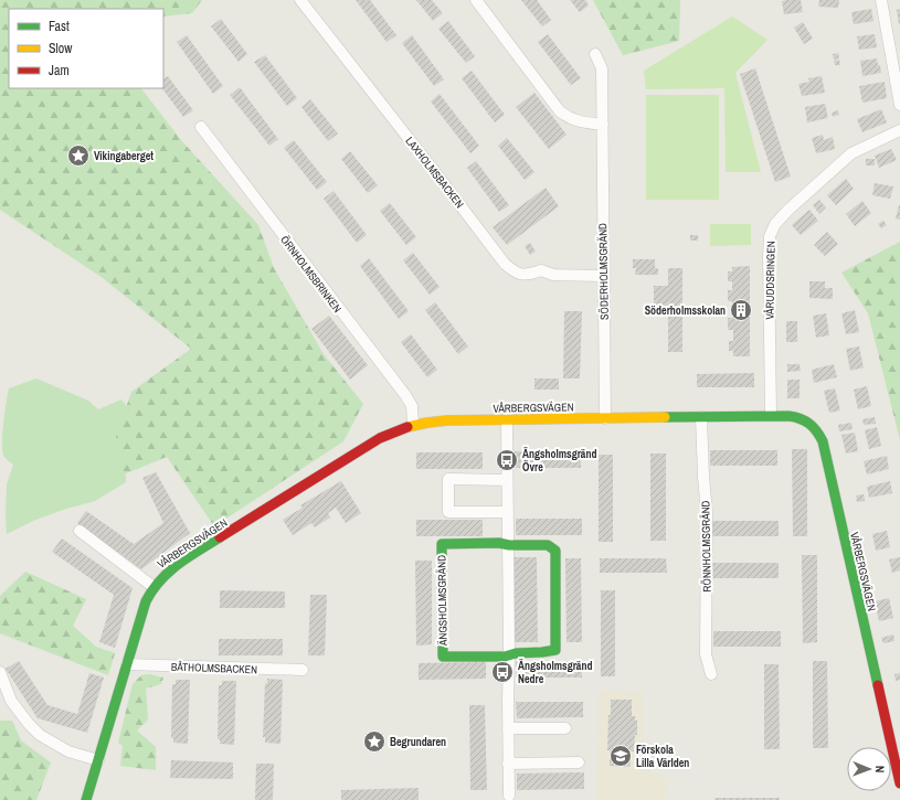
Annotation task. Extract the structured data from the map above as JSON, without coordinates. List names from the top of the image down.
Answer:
{
  "streets": {
    "street": [
      "LAXHOLMSBACKEN",
      "SÖDERHOLMSGRÄND",
      "ÖRNHOLMSBRINKEN",
      "VÅRUDDSRINGEN",
      "VÅRBERGSVÄGEN",
      "RÖNNHOLMSGRÄND",
      "ÄNGSHOLMSGRÄND",
      "BÅTHOLMSBACKEN"
    ]
  },
  "crossings": [
    ["LAXHOLMSBACKEN", "SÖDERHOLMSGRÄND"],
    ["SÖDERHOLMSGRÄND", "VÅRBERGSVÄGEN"],
    ["ÖRNHOLMSBRINKEN", "VÅRBERGSVÄGEN"],
    ["VÅRUDDSRINGEN", "VÅRBERGSVÄGEN"],
    ["VÅRBERGSVÄGEN", "RÖNNHOLMSGRÄND"],
    ["VÅRBERGSVÄGEN", "BÅTHOLMSBACKEN"]
  ],
  "places": {
    "place": ["Vikingaberget", "Begrundaren"],
    "building": ["Söderholmsskolan"],
    "bus stop": ["Ängsholmsgränd Övre", "Ängsholmsgränd Nedre"],
    "school or university": ["Förskola Lilla Världen"]
  },
  "legend": ["Fast", "Slow", "Jam"],
  "north": "right"
}
